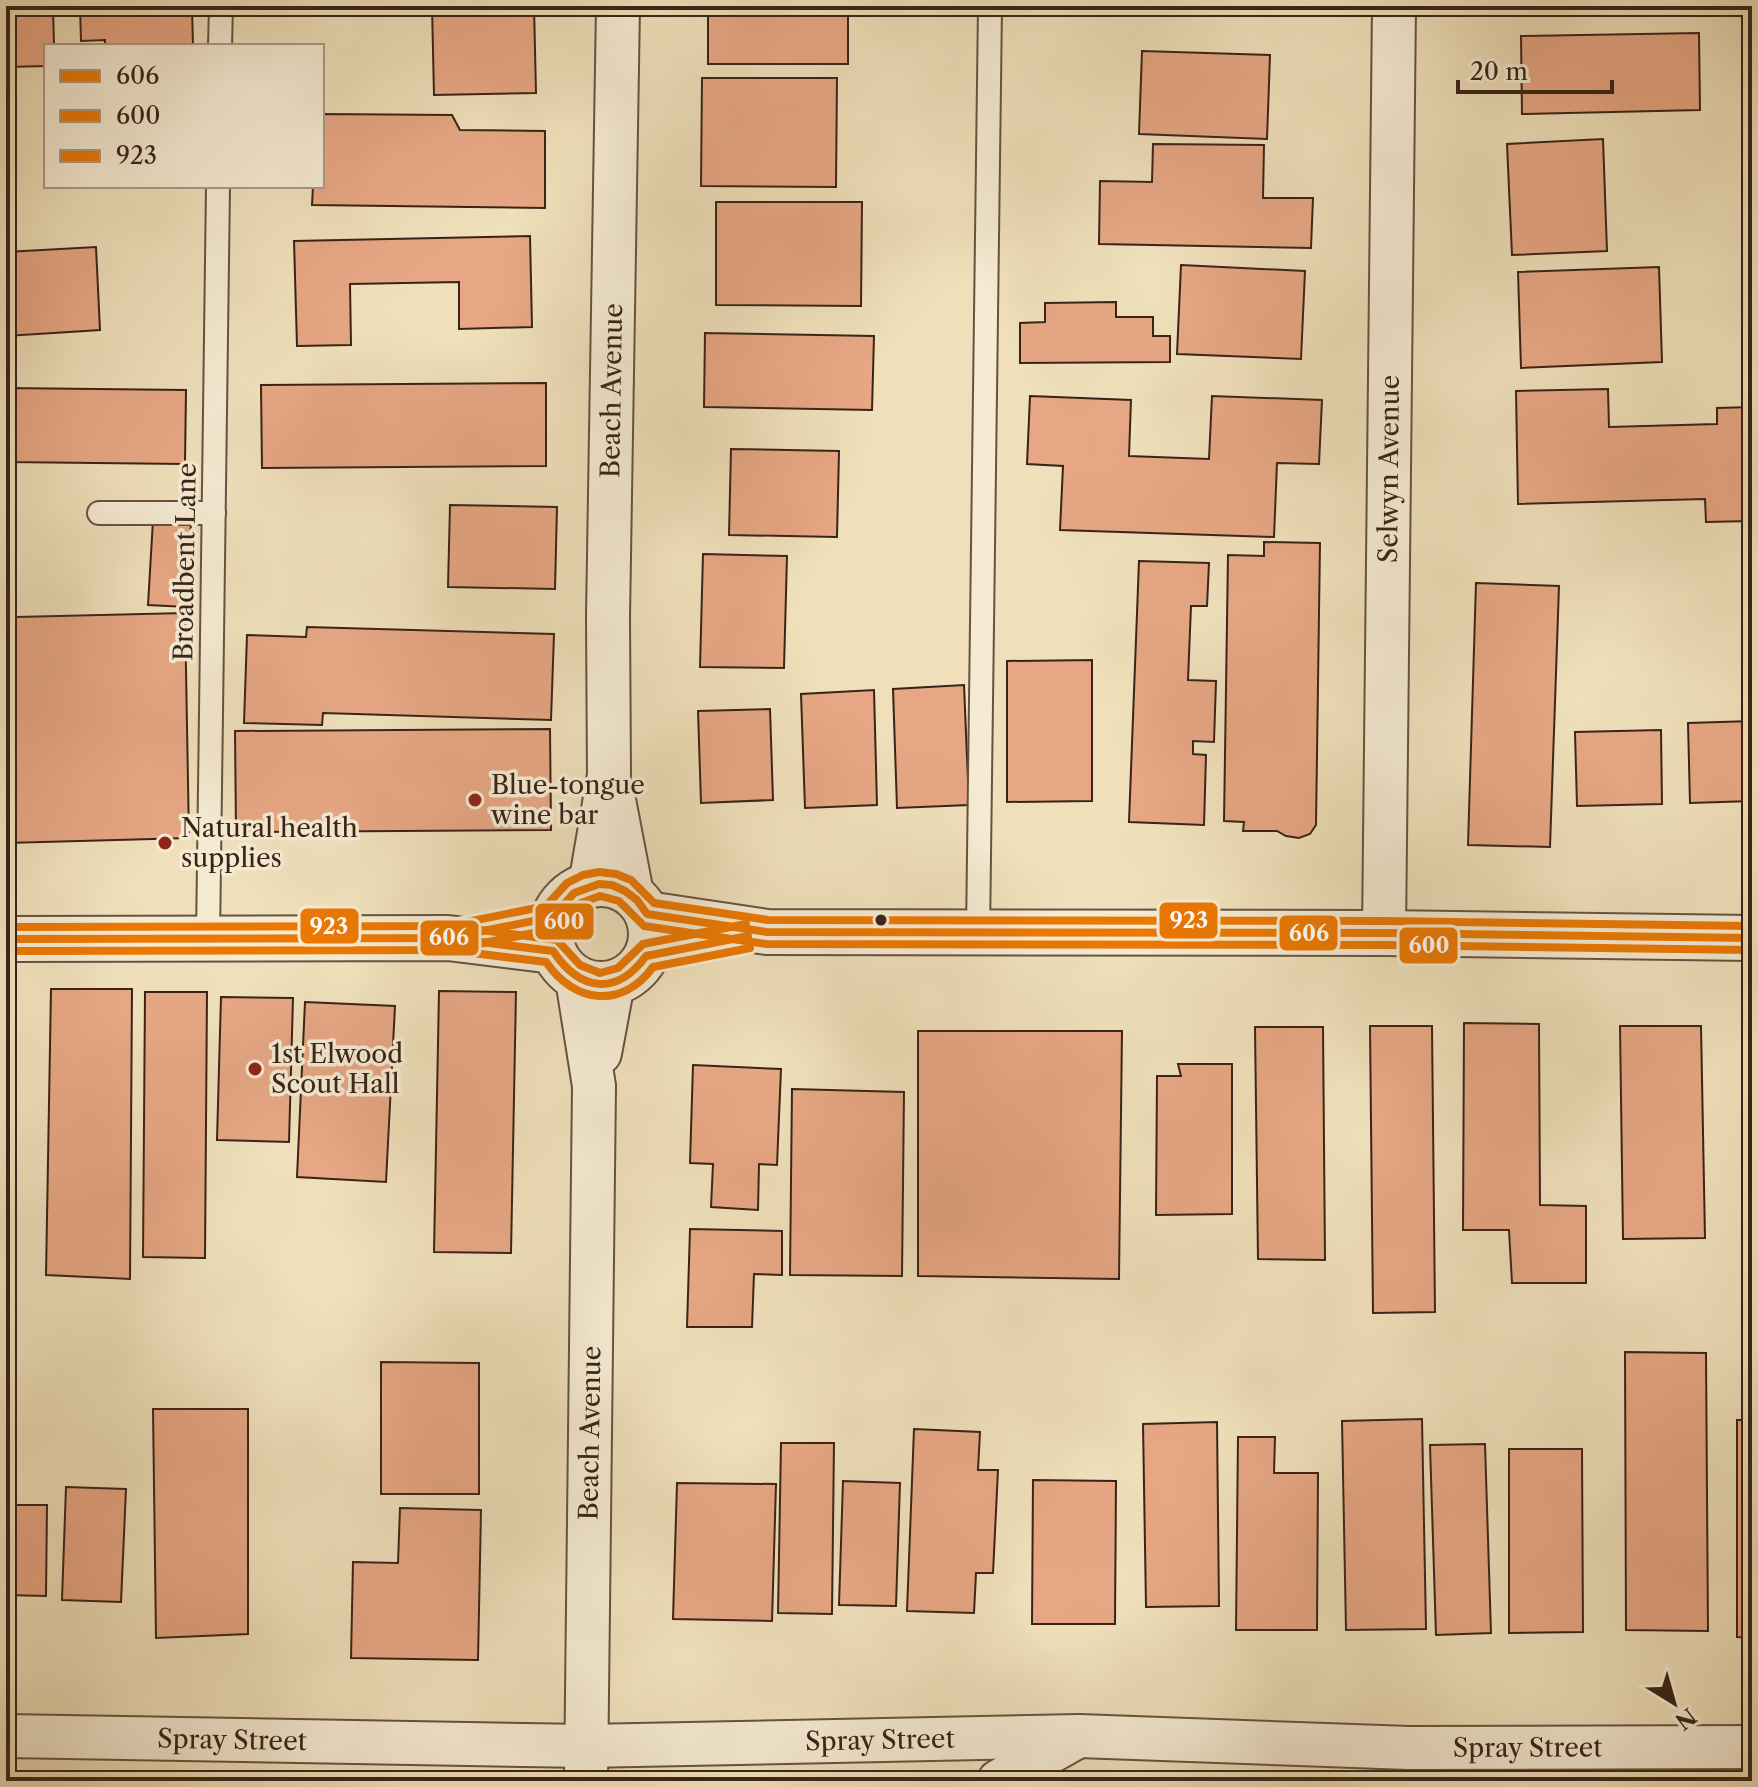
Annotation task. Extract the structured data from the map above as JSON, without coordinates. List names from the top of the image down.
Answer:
{
  "streets": {
    "street": ["Beach Avenue", "Selwyn Avenue", "Spray Street"],
    "lane": ["Broadbent Lane"]
  },
  "crossings": [
    ["Beach Avenue", "Spray Street"]
  ],
  "places": ["Blue-tongue wine bar", "Natural health supplies", "1st Elwood Scout Hall"],
  "lines": ["transit line 923", "transit line 606", "transit line 600"],
  "legend": ["606", "600", "923"],
  "scale_bar": "20 m",
  "north": "bottom right"
}
